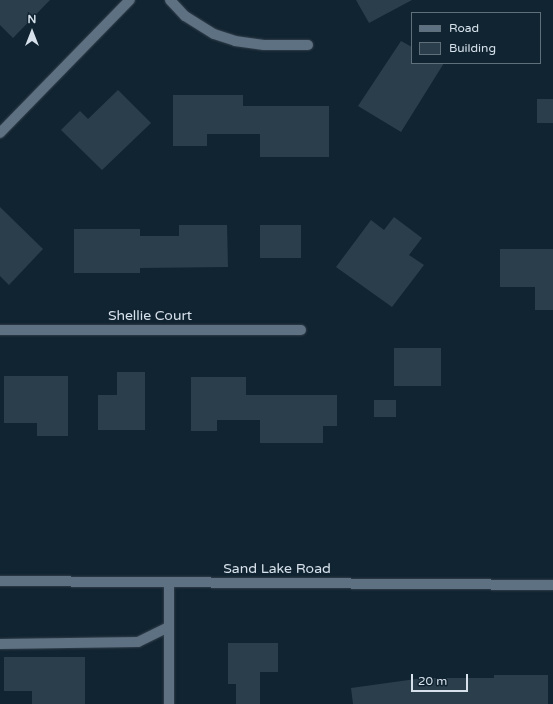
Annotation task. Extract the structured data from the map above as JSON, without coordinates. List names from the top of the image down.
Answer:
{
  "streets": {
    "street": ["Shellie Court", "Sand Lake Road"]
  },
  "legend": ["Road", "Building"],
  "scale_bar": "20 m",
  "north": "top"
}
